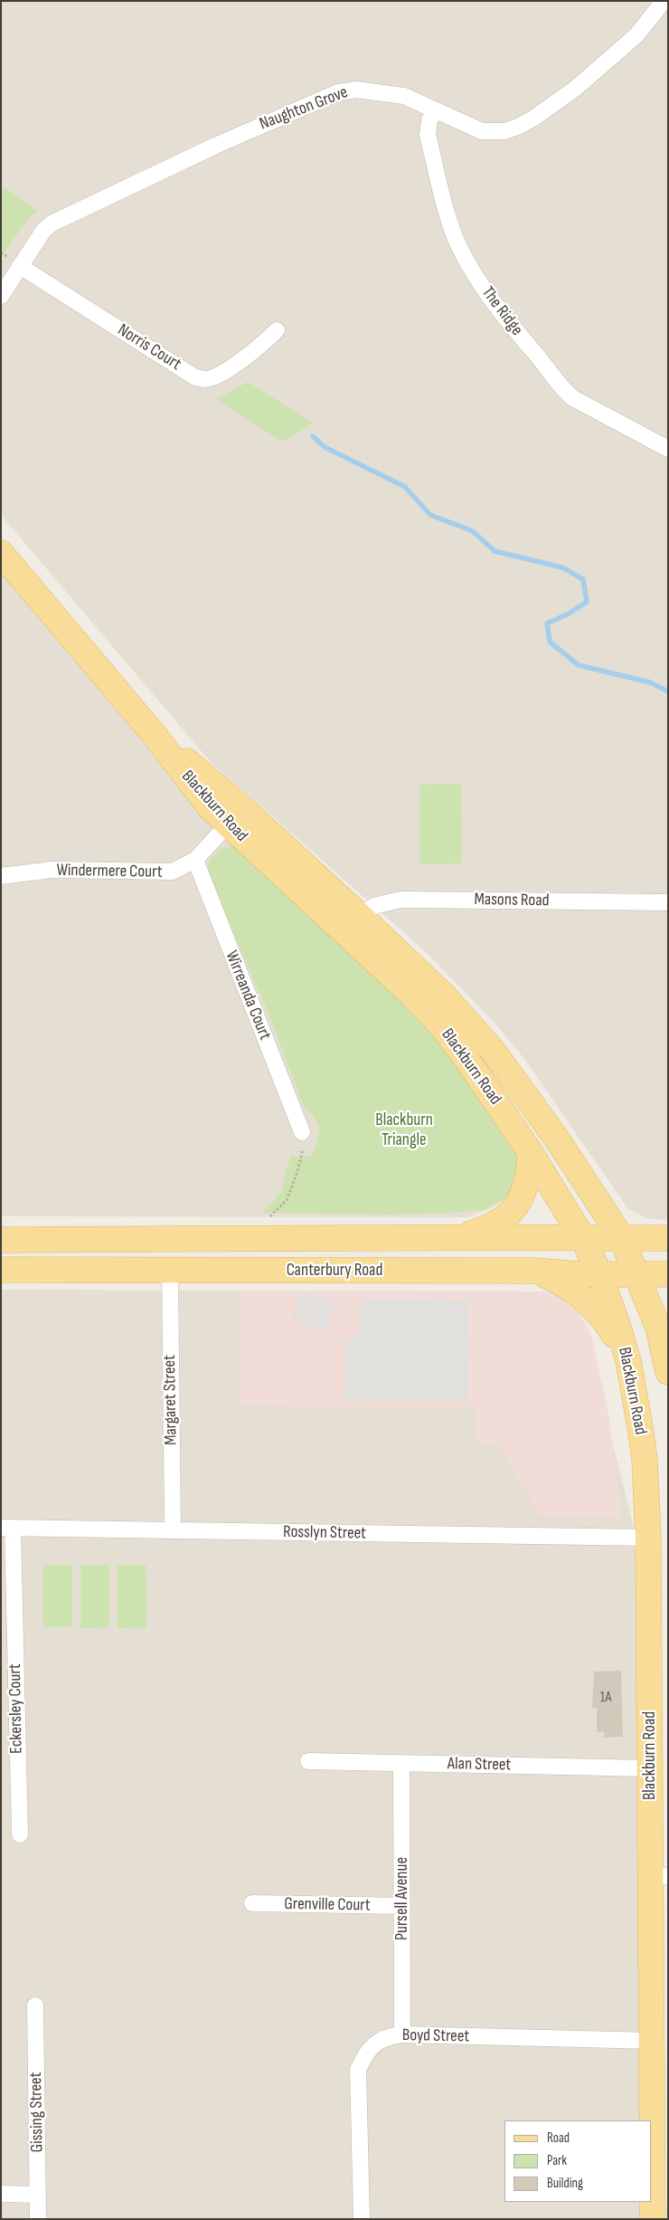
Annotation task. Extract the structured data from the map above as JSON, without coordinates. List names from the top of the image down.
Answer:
{
  "streets": {
    "main road": ["Blackburn Road", "Canterbury Road"],
    "street": [
      "Naughton Grove",
      "The Ridge",
      "Norris Court",
      "Windermere Court",
      "Masons Road",
      "Wirreanda Court",
      "Margaret Street",
      "Rosslyn Street",
      "Eckersley Court",
      "Alan Street",
      "Pursell Avenue",
      "Grenville Court",
      "Boyd Street",
      "Gissing Street"
    ]
  },
  "crossings": [
    ["Naughton Grove", "The Ridge"],
    ["Naughton Grove", "Norris Court"],
    ["Blackburn Road", "Windermere Court"],
    ["Blackburn Road", "Masons Road"],
    ["Blackburn Road", "Canterbury Road"],
    ["Blackburn Road", "Rosslyn Street"],
    ["Blackburn Road", "Alan Street"],
    ["Blackburn Road", "Boyd Street"],
    ["Windermere Court", "Wirreanda Court"],
    ["Canterbury Road", "Margaret Street"],
    ["Margaret Street", "Rosslyn Street"],
    ["Rosslyn Street", "Eckersley Court"],
    ["Alan Street", "Pursell Avenue"],
    ["Pursell Avenue", "Grenville Court"],
    ["Pursell Avenue", "Boyd Street"]
  ],
  "parks": ["Blackburn Triangle"],
  "house_numbers": ["1A"],
  "legend": ["Road", "Park", "Building"]
}
